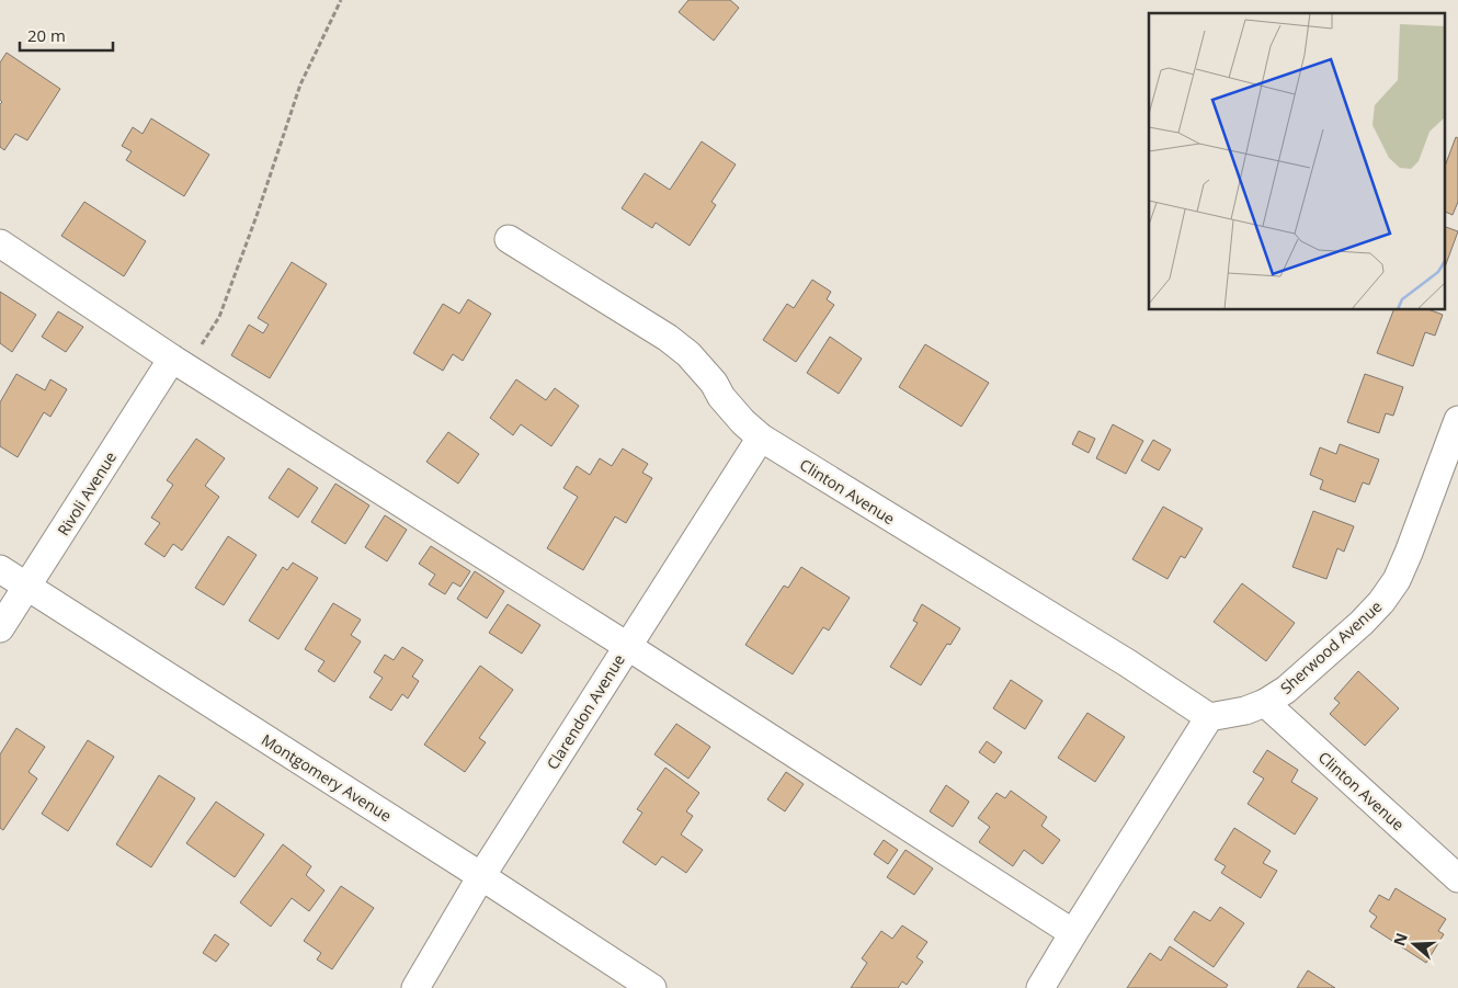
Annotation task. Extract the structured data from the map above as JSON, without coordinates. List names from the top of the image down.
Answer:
{
  "streets": {
    "street": [
      "Clinton Avenue",
      "Rivoli Avenue",
      "Sherwood Avenue",
      "Clarendon Avenue",
      "Montgomery Avenue"
    ]
  },
  "crossings": [
    ["Clinton Avenue", "Sherwood Avenue"],
    ["Clinton Avenue", "Clarendon Avenue"],
    ["Rivoli Avenue", "Montgomery Avenue"],
    ["Clarendon Avenue", "Montgomery Avenue"]
  ],
  "scale_bar": "20 m",
  "north": "left"
}
